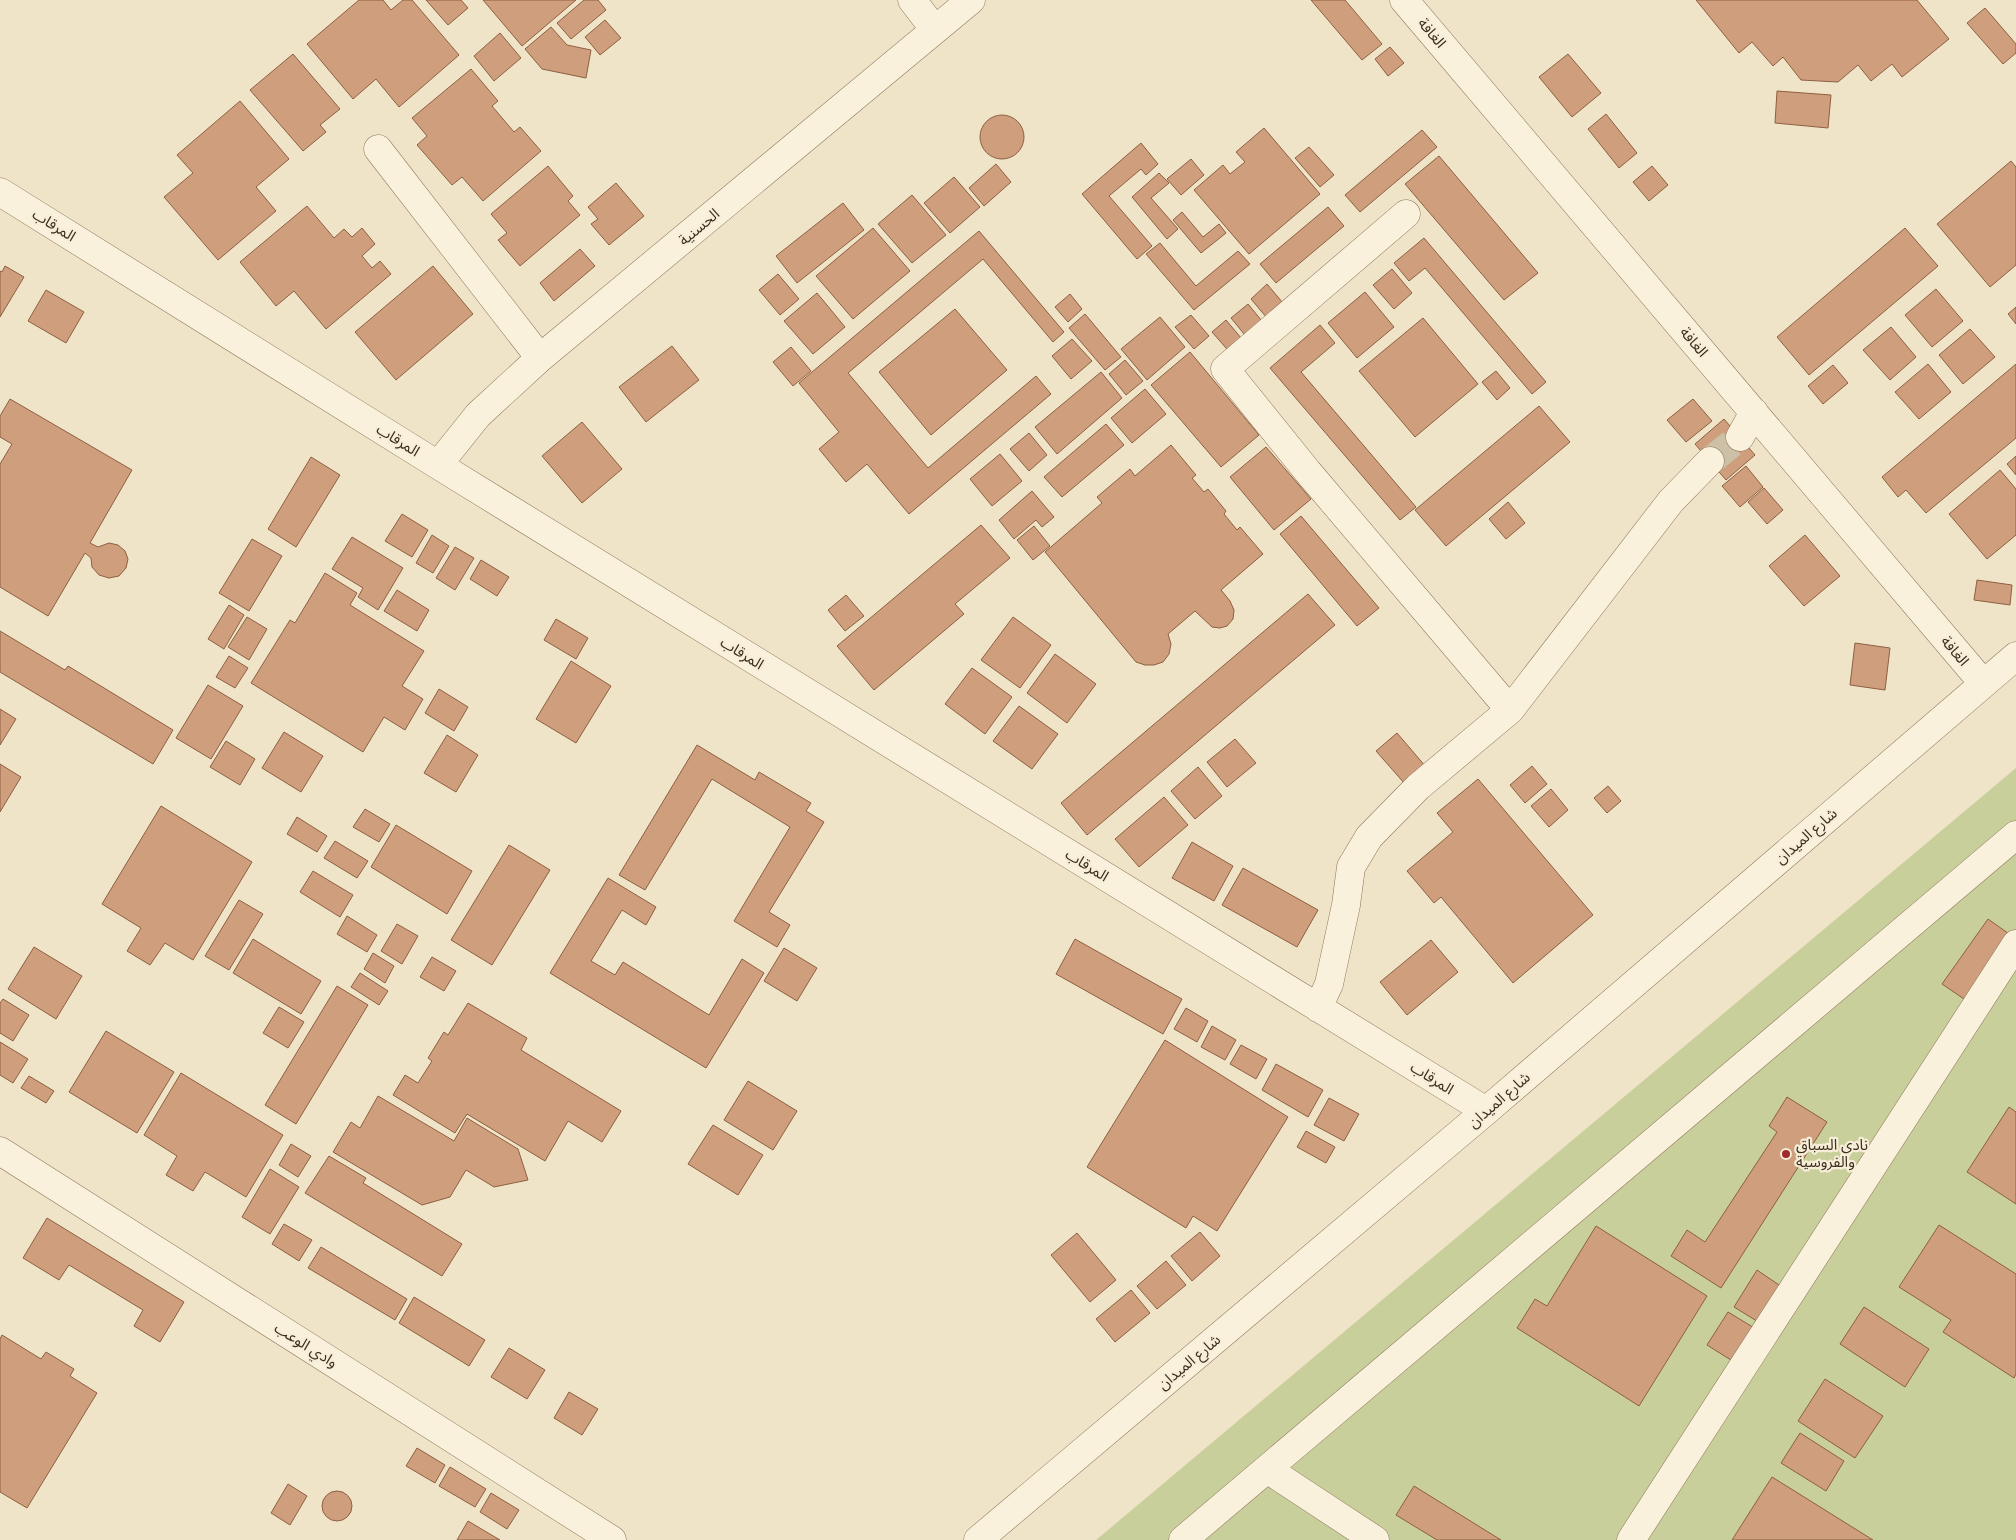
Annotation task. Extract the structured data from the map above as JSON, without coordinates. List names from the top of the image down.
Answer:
{
  "streets": {
    "street": [
      "الغافة",
      "المرقاب",
      "الحسنية",
      "شارع الميدان",
      "وادي الوعب"
    ]
  },
  "crossings": [
    ["الغافة", "شارع الميدان"],
    ["المرقاب", "الحسنية"],
    ["المرقاب", "شارع الميدان"]
  ],
  "places": ["نادي السباق والفروسية"]
}
